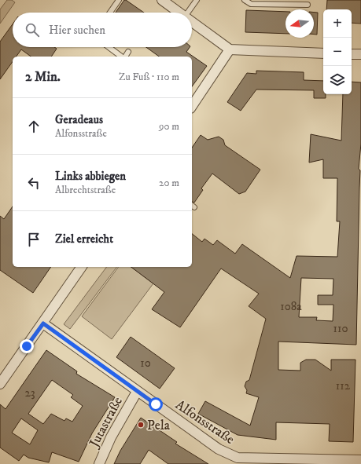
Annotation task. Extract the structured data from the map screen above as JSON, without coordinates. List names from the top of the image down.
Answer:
{
  "streets": {
    "street": ["Jutastraße", "Alfonsstraße"]
  },
  "crossings": [
    ["Jutastraße", "Alfonsstraße"]
  ],
  "places": ["Pela"],
  "house_numbers": [
    "108a",
    "110",
    "10",
    "112",
    "23"
  ],
  "north": "left",
  "page": {
    "map_buttons": ["+", "−"],
    "search": "Hier suchen",
    "heading": ["2 Min.", "Zu Fuß · 110 m"],
    "list": [
      ["Geradeaus", "Alfonsstraße", "90 m"],
      ["Links abbiegen", "Albrechtstraße", "20 m"],
      "Ziel erreicht"
    ]
  }
}
